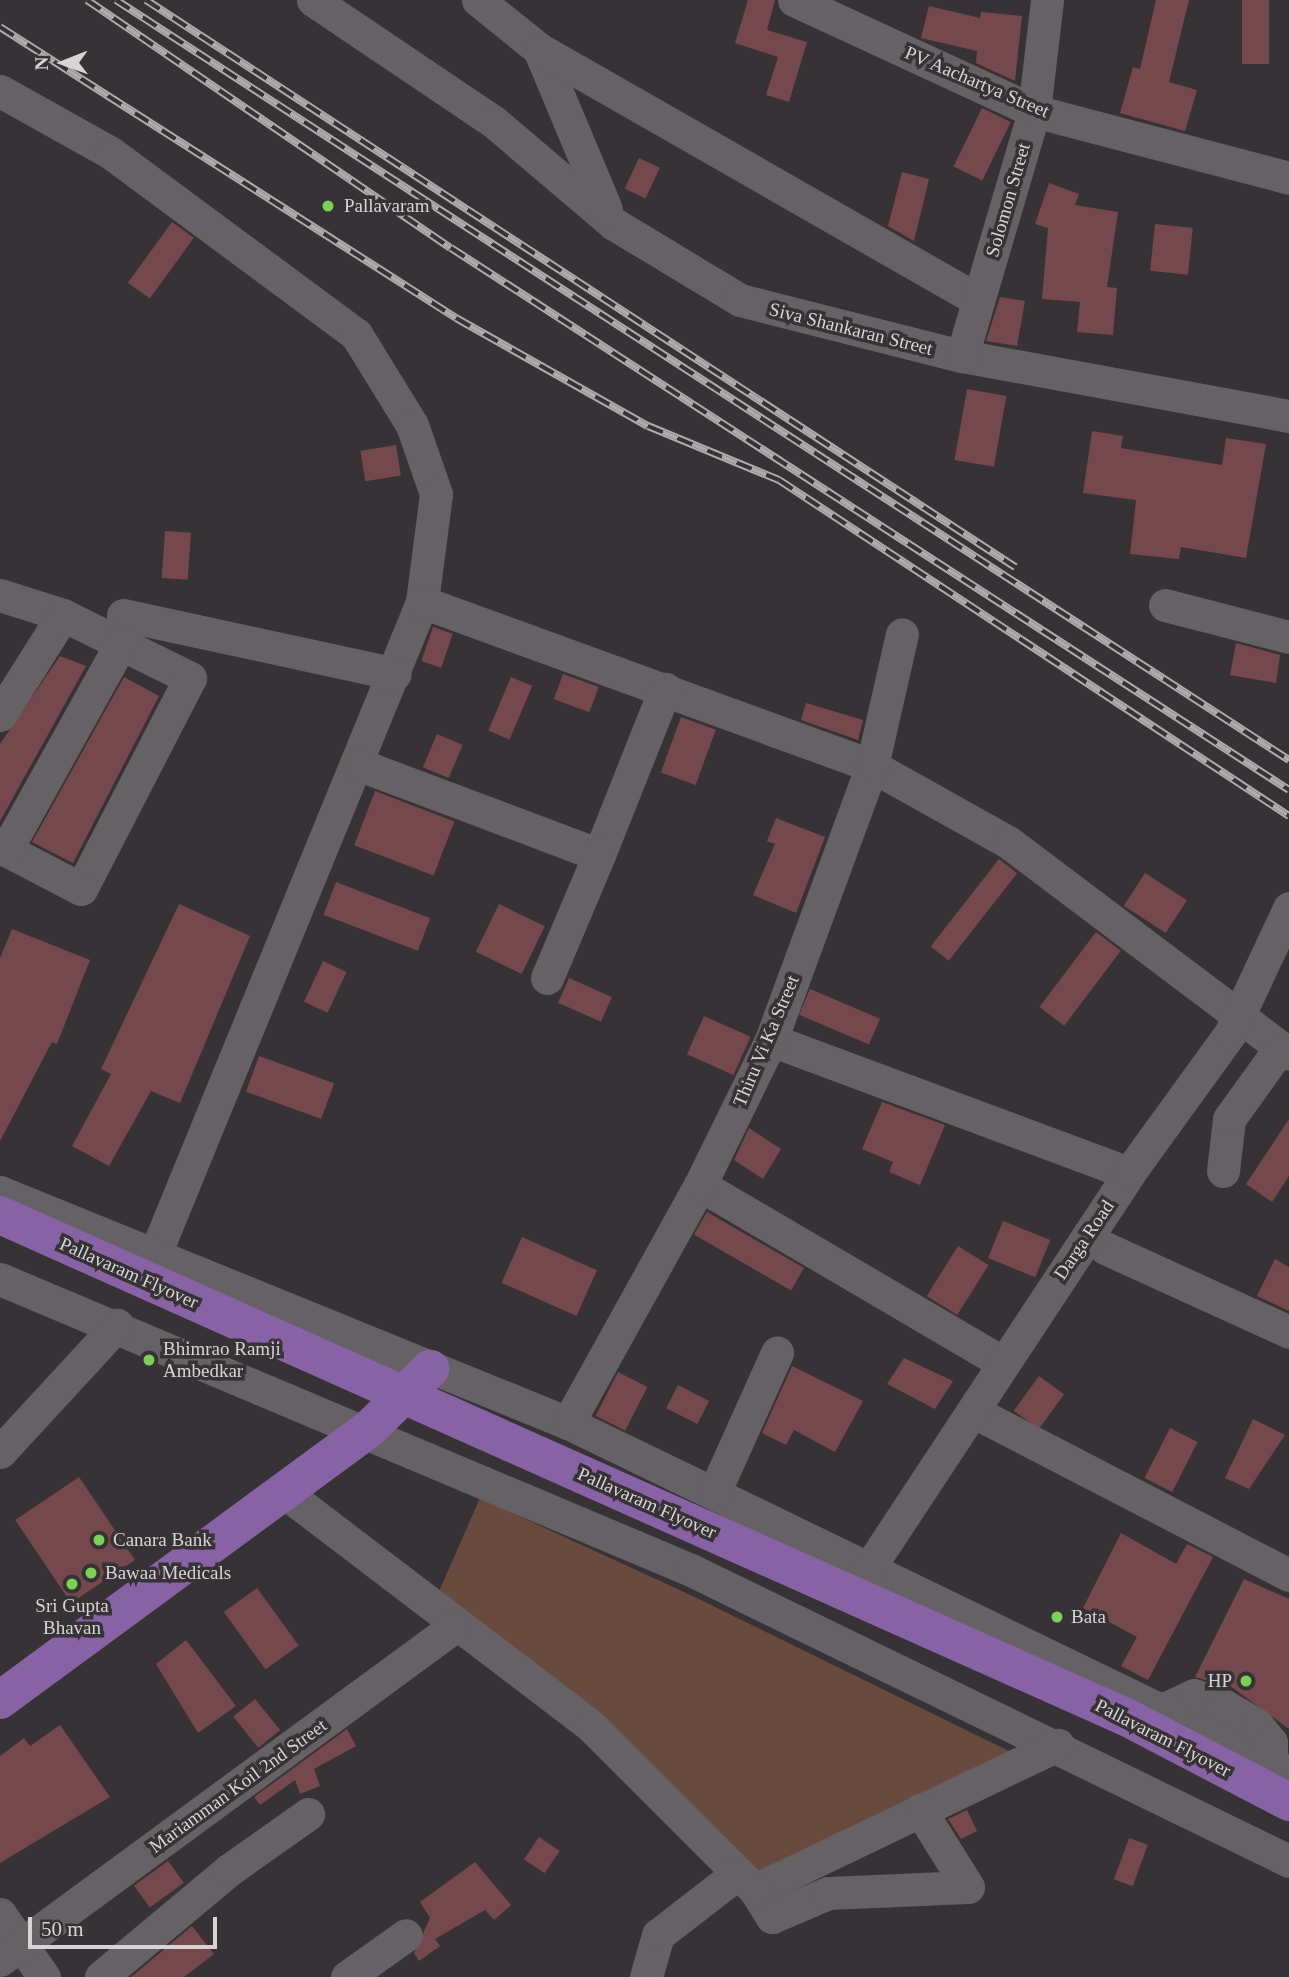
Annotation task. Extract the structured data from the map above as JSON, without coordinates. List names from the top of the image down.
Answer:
{
  "streets": {
    "main road": ["Pallavaram Flyover"],
    "street": [
      "PV Aachartya Street",
      "Solomon Street",
      "Siva Shankaran Street",
      "Thiru Vi Ka Street",
      "Darga Road",
      "Mariamman Koil 2nd Street"
    ]
  },
  "crossings": [
    ["PV Aachartya Street", "Solomon Street"],
    ["Solomon Street", "Siva Shankaran Street"]
  ],
  "places": [
    "Pallavaram",
    "Bhimrao Ramji Ambedkar",
    "Canara Bank",
    "Bawaa Medicals",
    "Sri Gupta Bhavan",
    "Bata",
    "HP"
  ],
  "scale_bar": "50 m",
  "north": "left"
}
